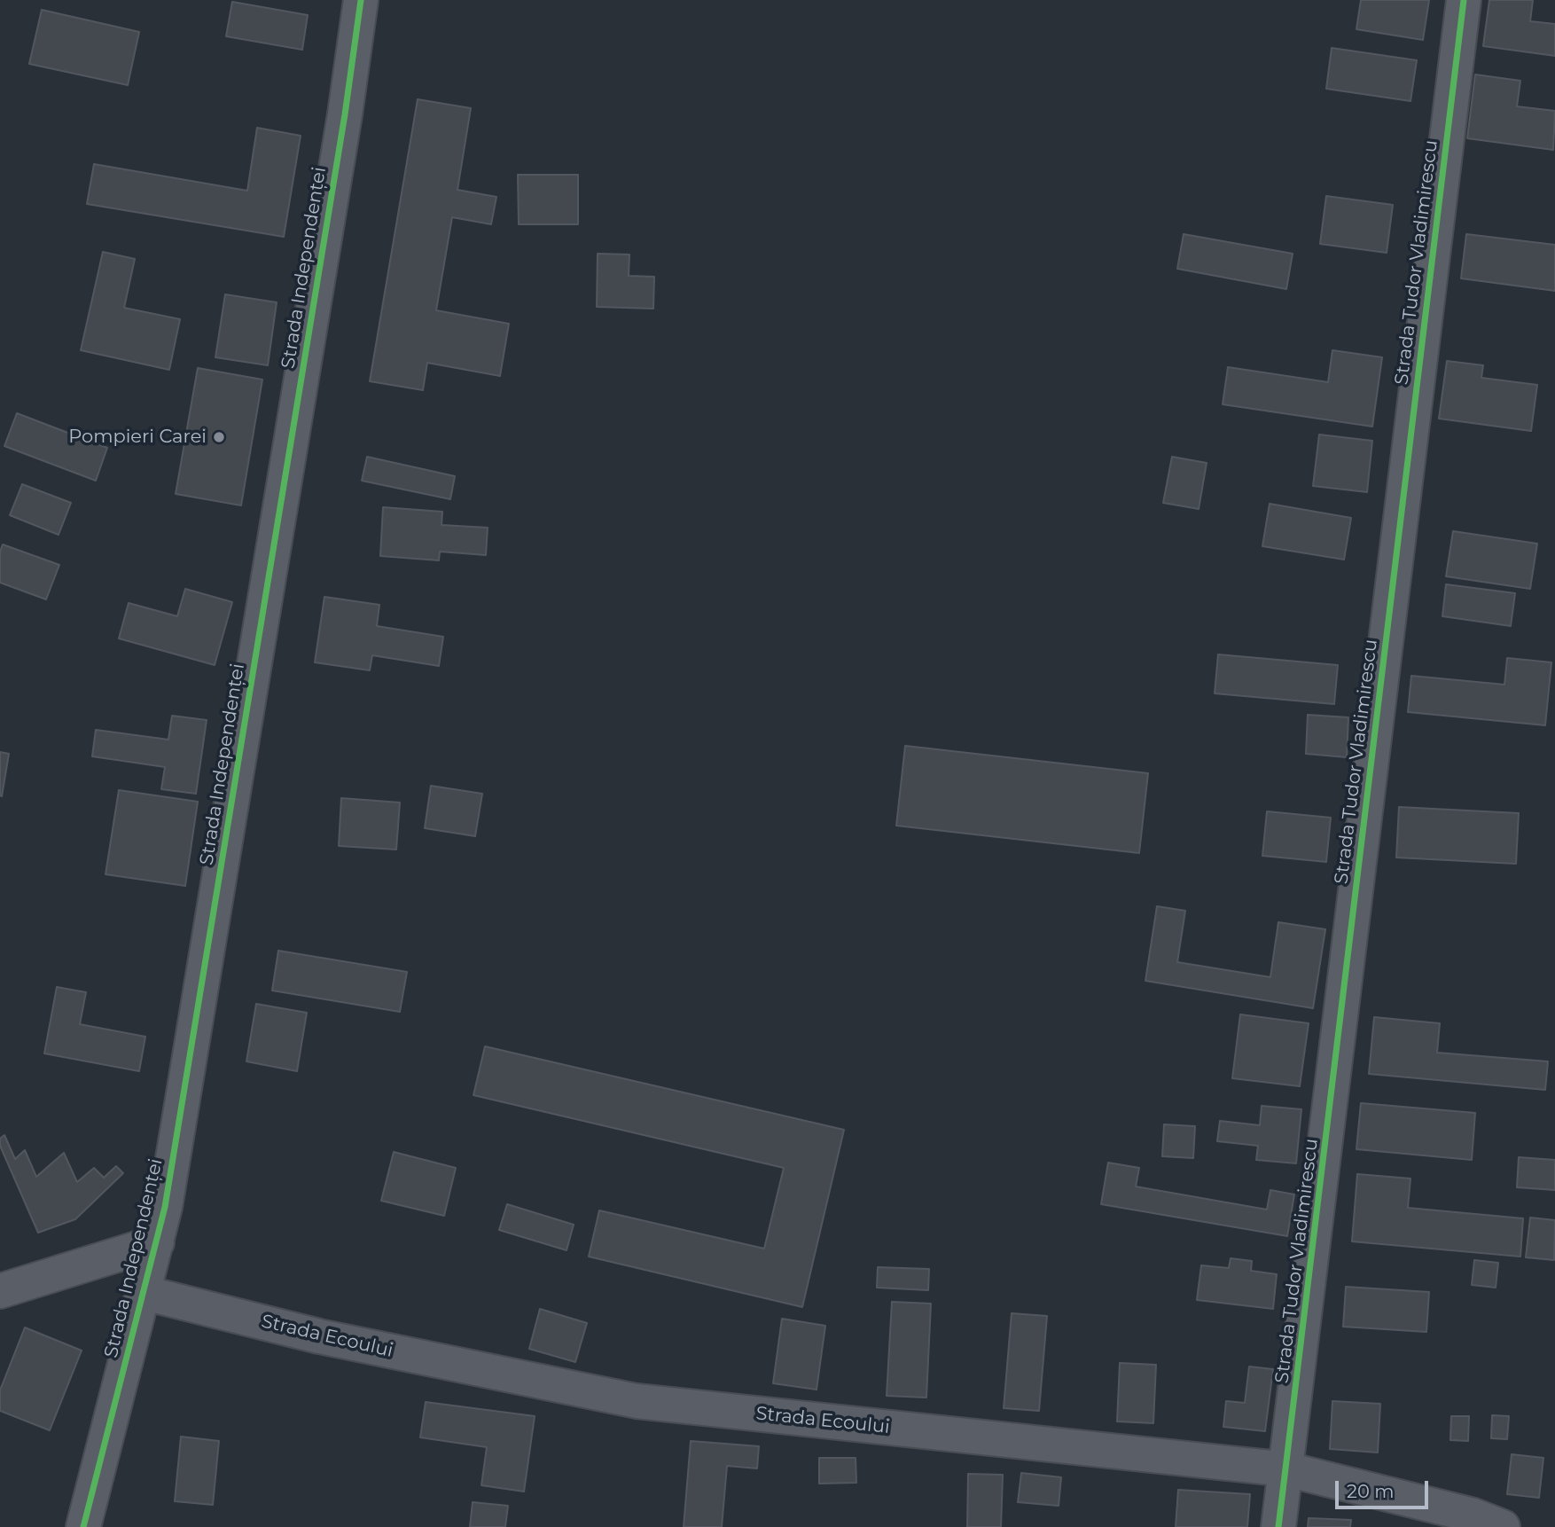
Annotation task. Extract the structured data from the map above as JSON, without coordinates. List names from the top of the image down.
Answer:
{
  "streets": {
    "street": ["Strada Tudor Vladimirescu", "Strada Independenței", "Strada Ecoului"]
  },
  "crossings": [
    ["Strada Tudor Vladimirescu", "Strada Ecoului"],
    ["Strada Independenței", "Strada Ecoului"]
  ],
  "places": ["Pompieri Carei"],
  "scale_bar": "20 m"
}
